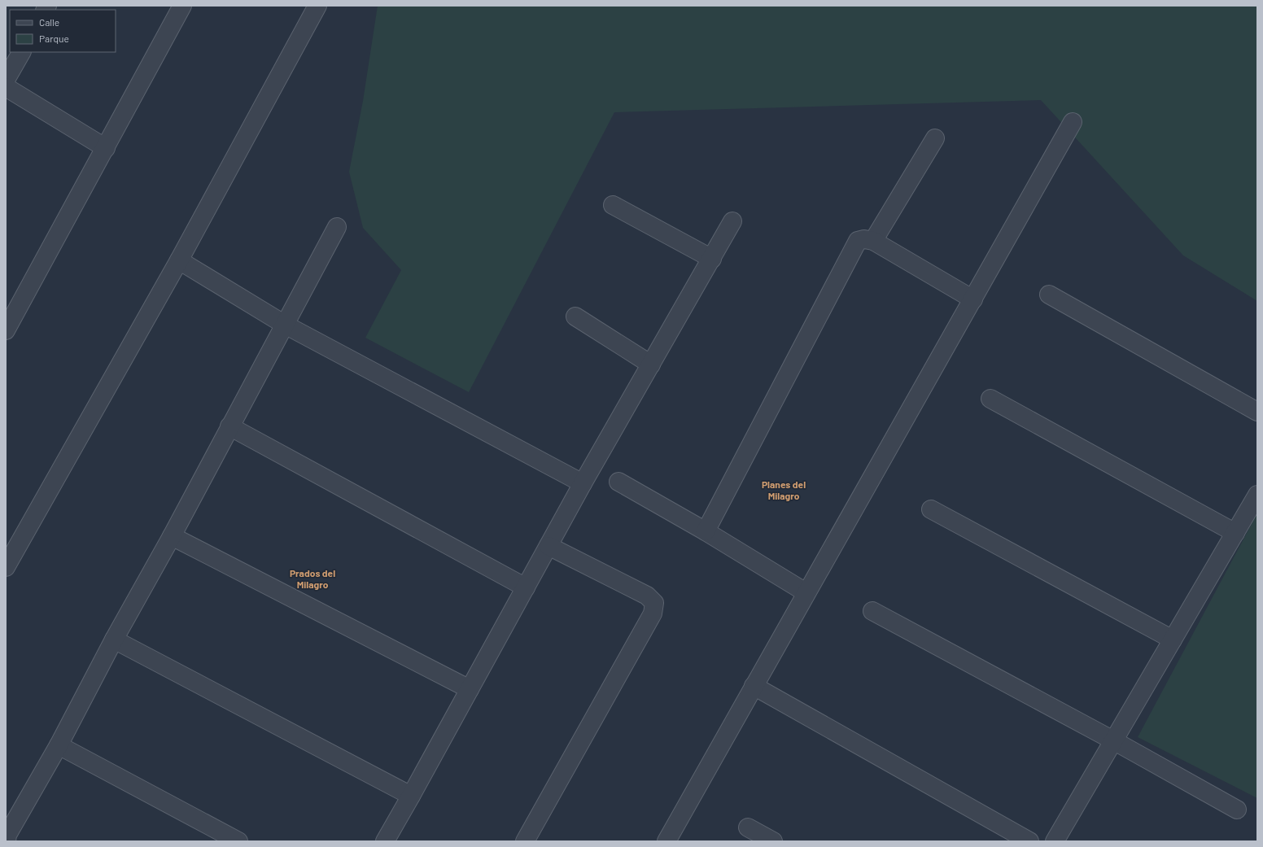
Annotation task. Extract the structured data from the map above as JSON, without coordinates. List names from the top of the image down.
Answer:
{
  "districts": ["Planes del Milagro", "Prados del Milagro"],
  "legend": ["Calle", "Parque"]
}
